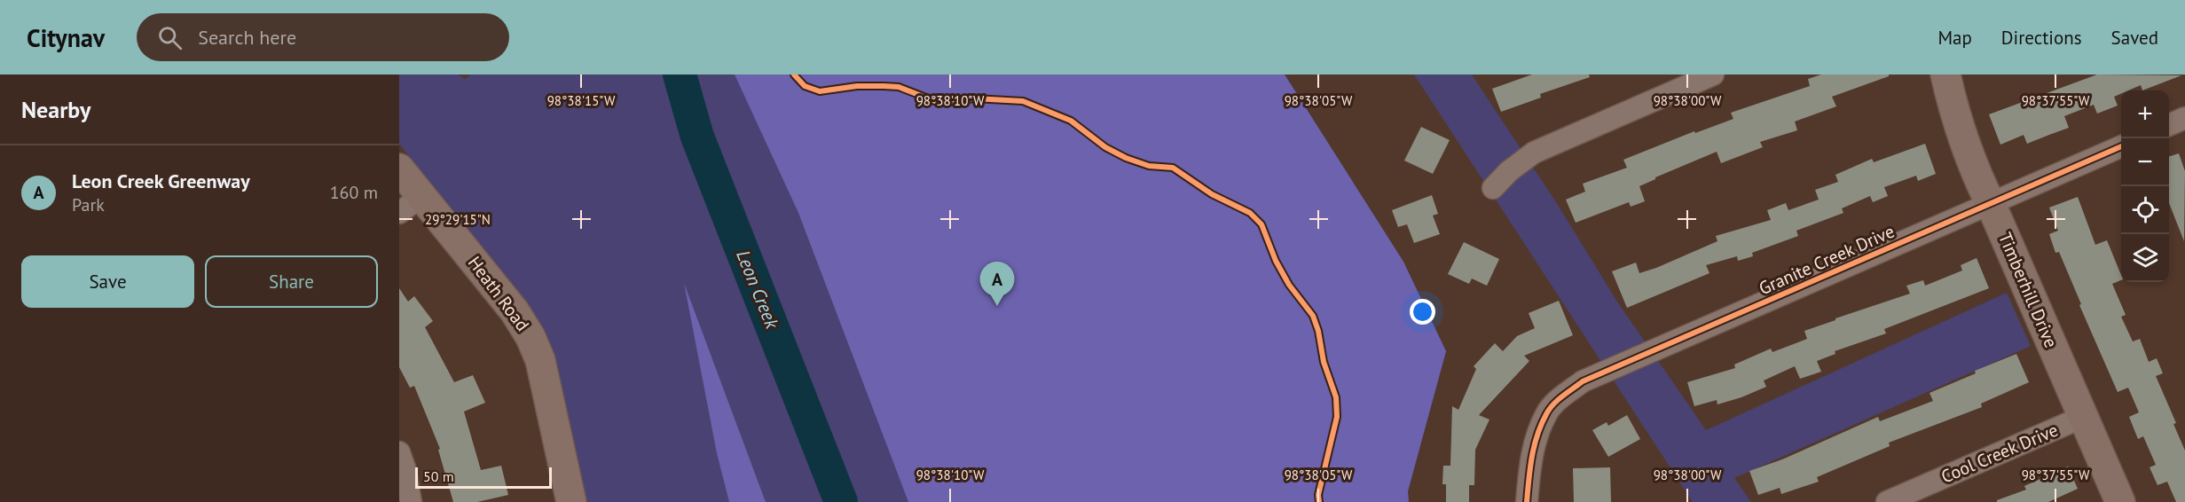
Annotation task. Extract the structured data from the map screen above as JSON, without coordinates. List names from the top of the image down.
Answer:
{
  "streets": {
    "street": [
      "Granite Creek Drive",
      "Timberhill Drive",
      "Heath Road",
      "Cool Creek Drive"
    ]
  },
  "crossings": [
    ["Granite Creek Drive", "Timberhill Drive"],
    ["Timberhill Drive", "Cool Creek Drive"]
  ],
  "water": ["Leon Creek"],
  "scale_bar": "50 m",
  "page": {
    "header": "Citynav",
    "search": "Search here",
    "nav": ["Map", "Directions", "Saved"],
    "heading": "Nearby",
    "map_buttons": ["+", "−"],
    "list": [
      {
        "mark": "A",
        "name": "Leon Creek Greenway",
        "note": "Park",
        "value": "160 m"
      }
    ],
    "buttons": ["Save", "Share"],
    "pins": "A",
    "scale": "50 m"
  },
  "coordinates": [
    "98°38'15\"W",
    "98°38'10\"W",
    "98°38'05\"W",
    "98°38'00\"W",
    "98°37'55\"W",
    "29°29'15\"N"
  ]
}
